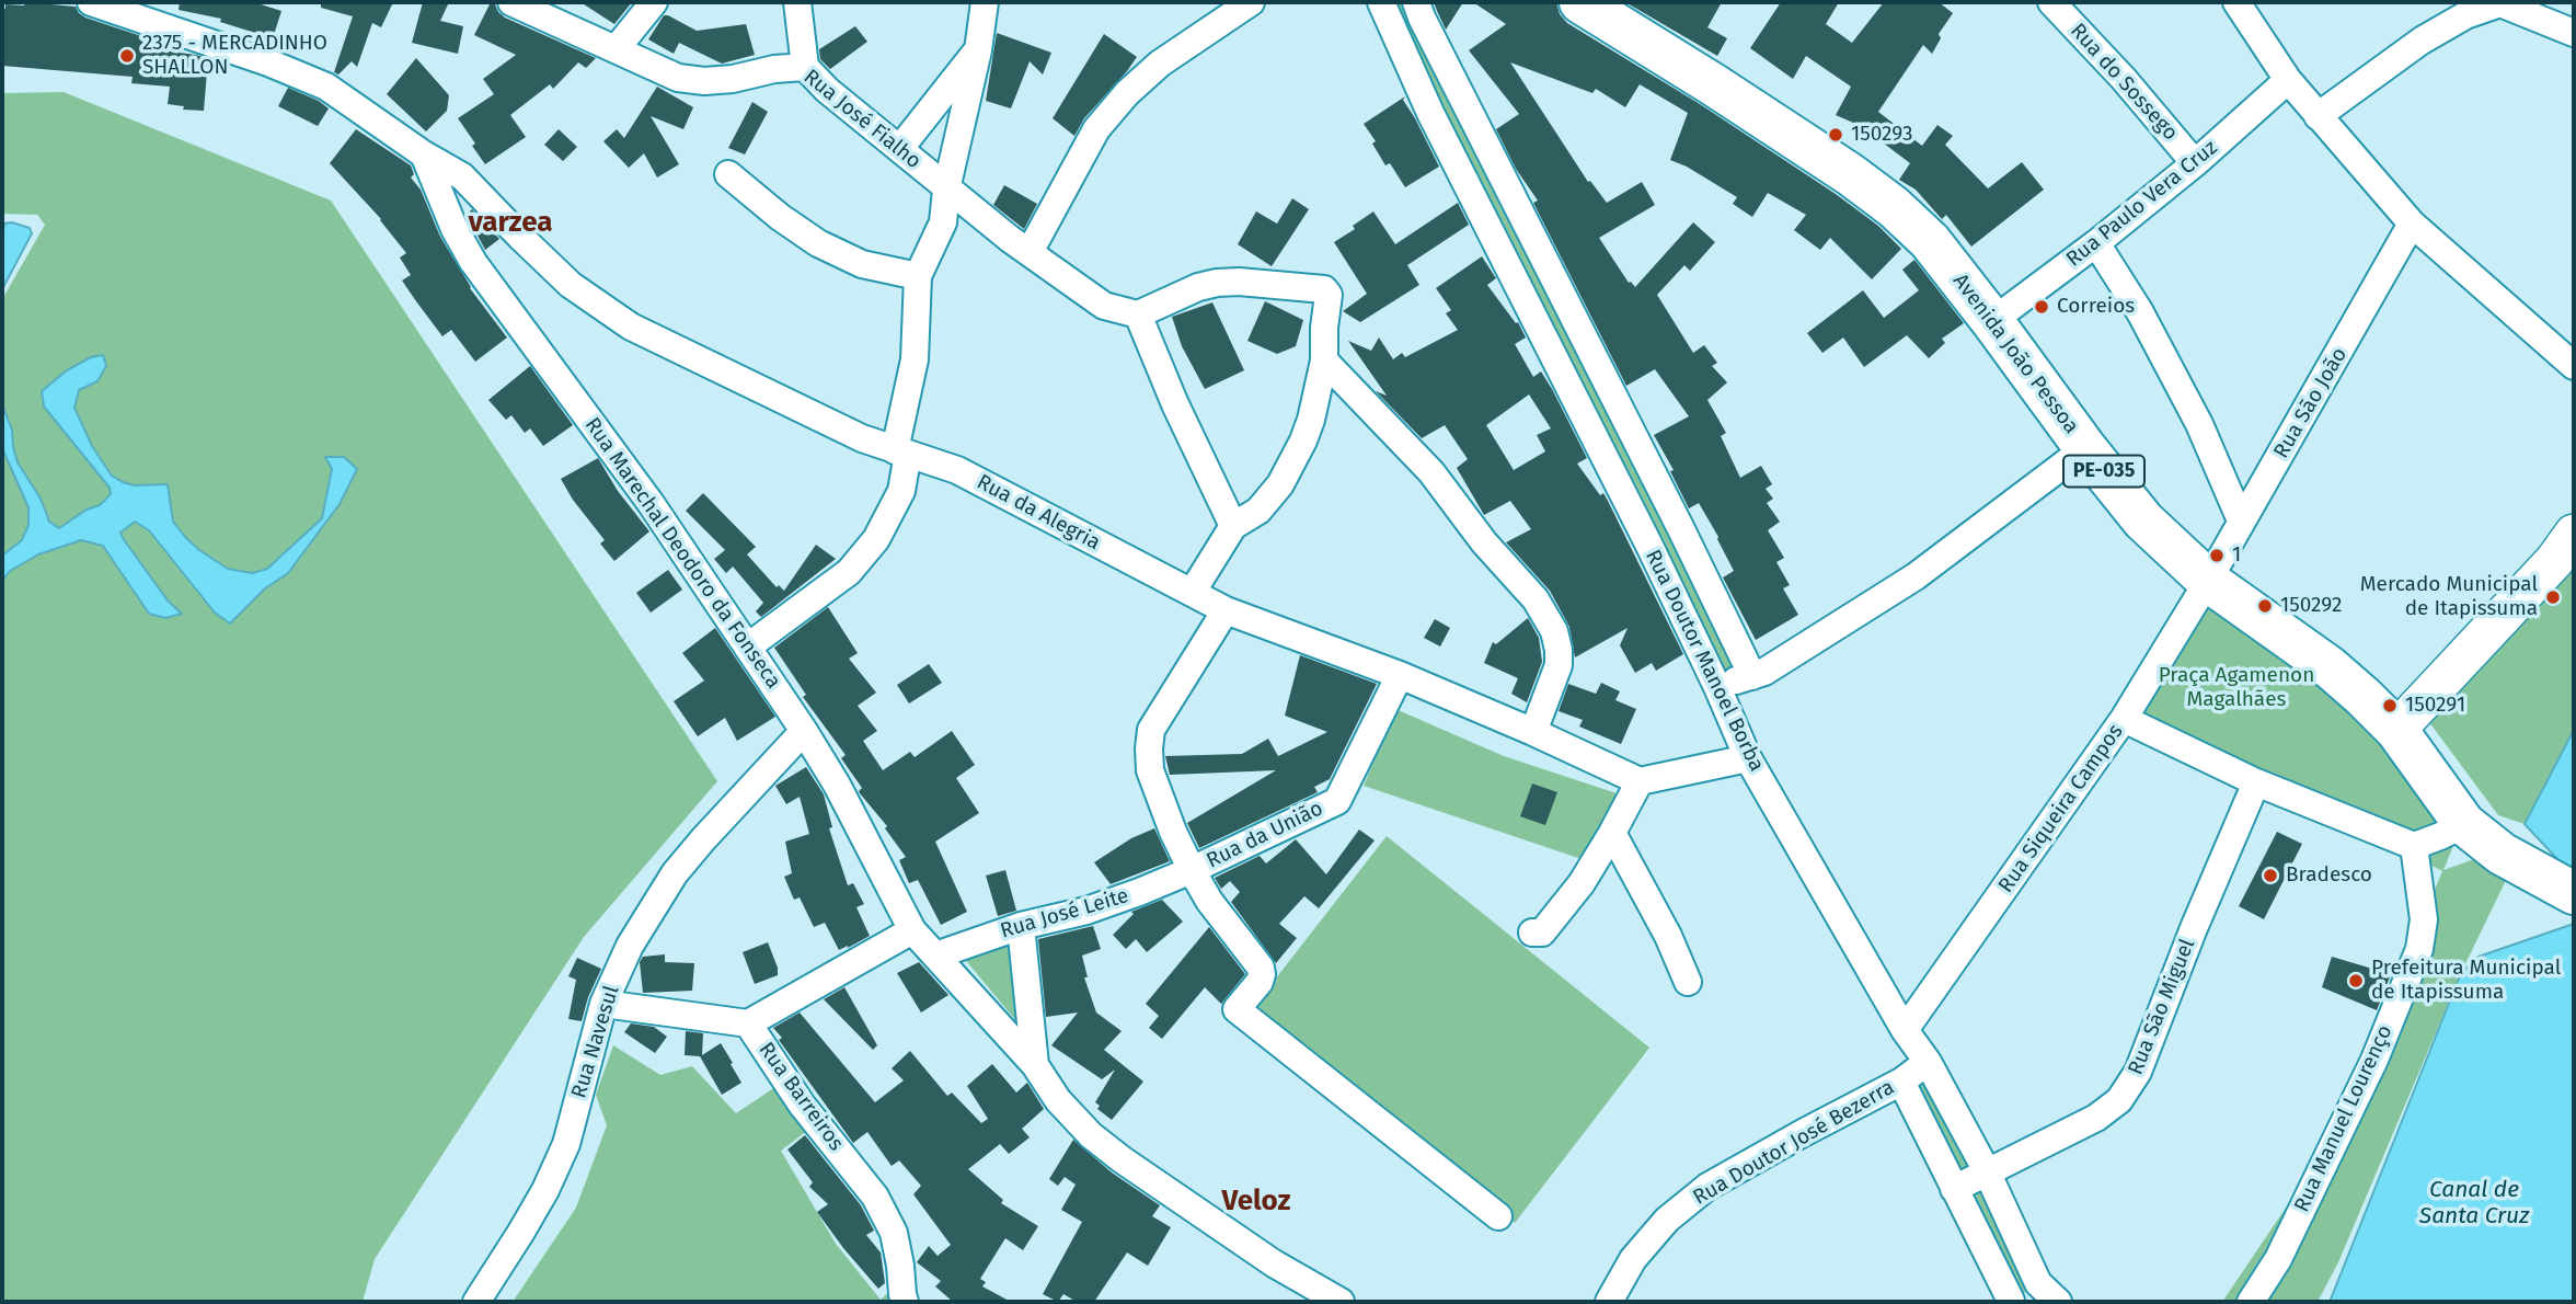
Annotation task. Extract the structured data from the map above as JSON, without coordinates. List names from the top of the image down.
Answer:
{
  "streets": {
    "main road": ["Avenida João Pessoa", "PE-035"],
    "street": [
      "Rua do Sossego",
      "Rua José Fialho",
      "Rua Paulo Vera Cruz",
      "Rua São João",
      "Rua da Alegria",
      "Rua Marechal Deodoro da Fonseca",
      "Rua Doutor Manoel Borba",
      "Rua Siqueira Campos",
      "Rua da União",
      "Rua José Leite",
      "Rua São Miguel",
      "Rua Navesul",
      "Rua Barreiros",
      "Rua Manuel Lourenço",
      "Rua Doutor José Bezerra"
    ]
  },
  "crossings": [
    ["Rua do Sossego", "Rua Paulo Vera Cruz"],
    ["Rua Paulo Vera Cruz", "Avenida João Pessoa"],
    ["Avenida João Pessoa", "Rua São João"],
    ["Avenida João Pessoa", "Rua Siqueira Campos"],
    ["Rua São João", "Rua Siqueira Campos"],
    ["Rua da Alegria", "Rua Marechal Deodoro da Fonseca"],
    ["Rua da Alegria", "Rua da União"],
    ["Rua Marechal Deodoro da Fonseca", "Rua José Leite"],
    ["Rua Marechal Deodoro da Fonseca", "Rua Navesul"],
    ["Rua Doutor Manoel Borba", "Rua Siqueira Campos"],
    ["Rua Doutor Manoel Borba", "Rua São Miguel"],
    ["Rua Doutor Manoel Borba", "Rua Doutor José Bezerra"],
    ["Rua da União", "Rua José Leite"],
    ["Rua Navesul", "Rua Barreiros"]
  ],
  "districts": ["varzea", "Veloz"],
  "water": ["Canal de Santa Cruz"],
  "parks": ["Praça Agamenon Magalhães"],
  "places": [
    "2375 - MERCADINHO SHALLON",
    "150293",
    "Correios",
    "1",
    "Mercado Municipal de Itapissuma",
    "150292",
    "150291",
    "Bradesco",
    "Prefeitura Municipal de Itapissuma"
  ]
}
